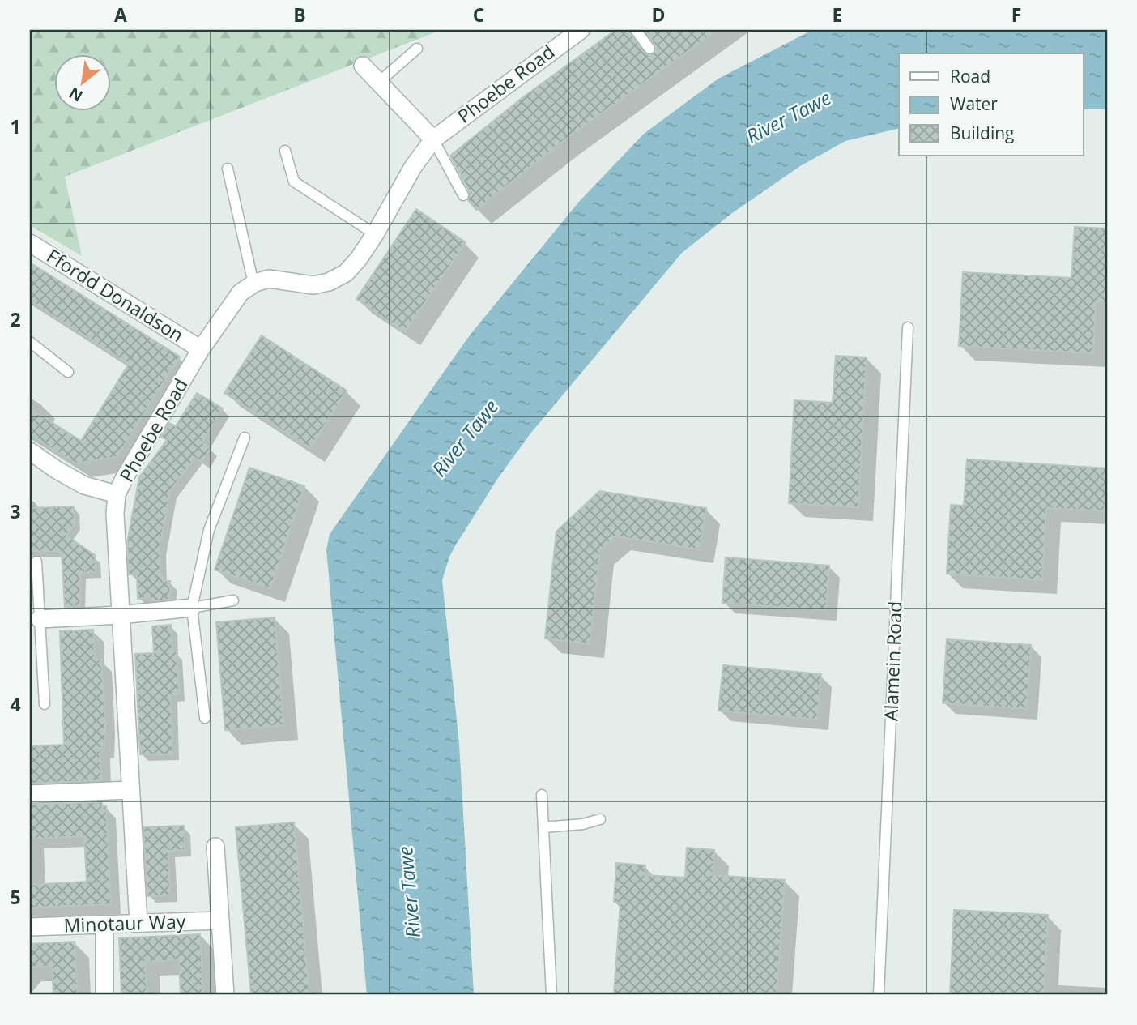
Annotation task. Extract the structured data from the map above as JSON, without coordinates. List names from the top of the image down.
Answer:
{
  "streets": {
    "street": ["Phoebe Road", "Ffordd Donaldson", "Minotaur Way"],
    "lane": ["Alamein Road"]
  },
  "crossings": [
    ["Phoebe Road", "Ffordd Donaldson"],
    ["Phoebe Road", "Minotaur Way"]
  ],
  "water": ["River Tawe"],
  "legend": ["Road", "Water", "Building"],
  "north": "bottom left",
  "grid": {
    "columns": [
      "A",
      "B",
      "C",
      "D",
      "E",
      "F"
    ],
    "rows": [
      "1",
      "2",
      "3",
      "4",
      "5"
    ]
  }
}
